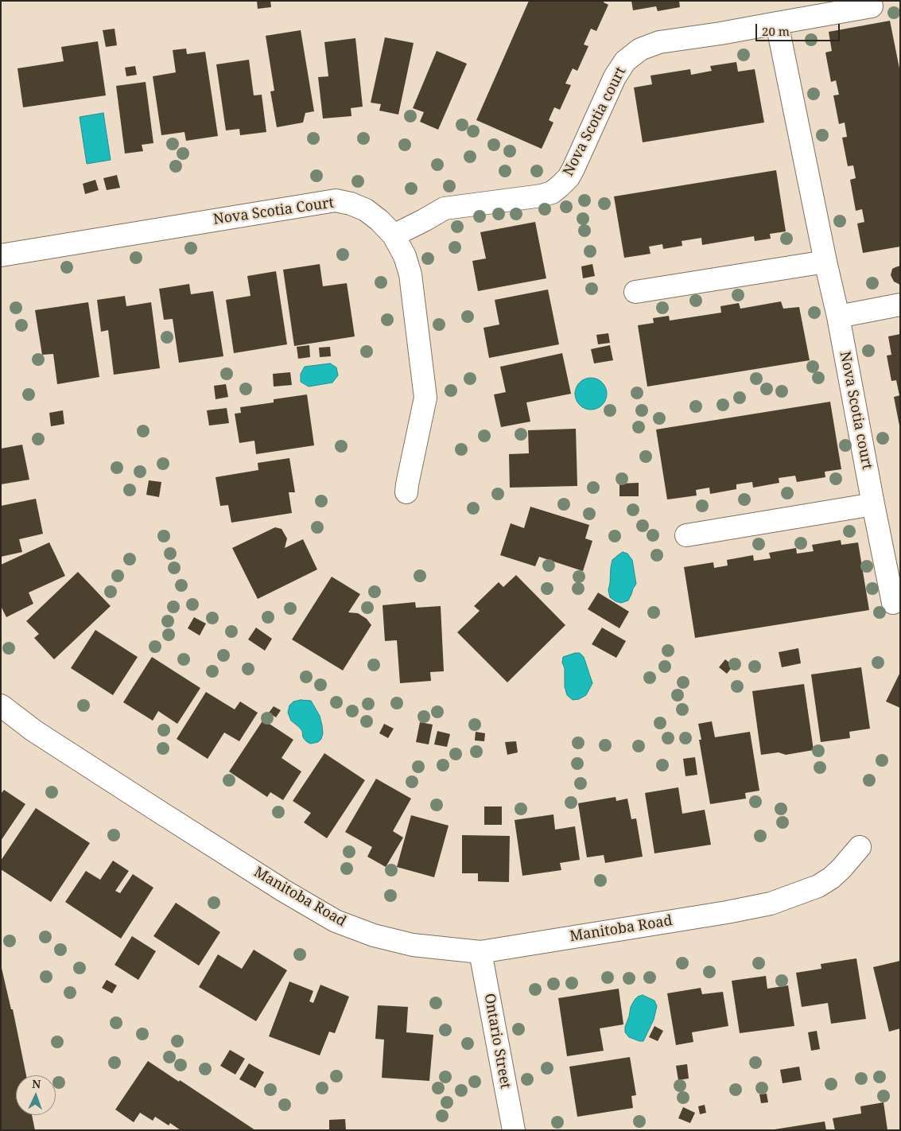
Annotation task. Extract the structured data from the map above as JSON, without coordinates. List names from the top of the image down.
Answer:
{
  "streets": {
    "street": [
      "Nova Scotia court",
      "Nova Scotia Court",
      "Manitoba Road",
      "Ontario Street"
    ]
  },
  "crossings": [
    ["Nova Scotia court", "Nova Scotia Court"],
    ["Manitoba Road", "Ontario Street"]
  ],
  "scale_bar": "20 m",
  "north": "top"
}
